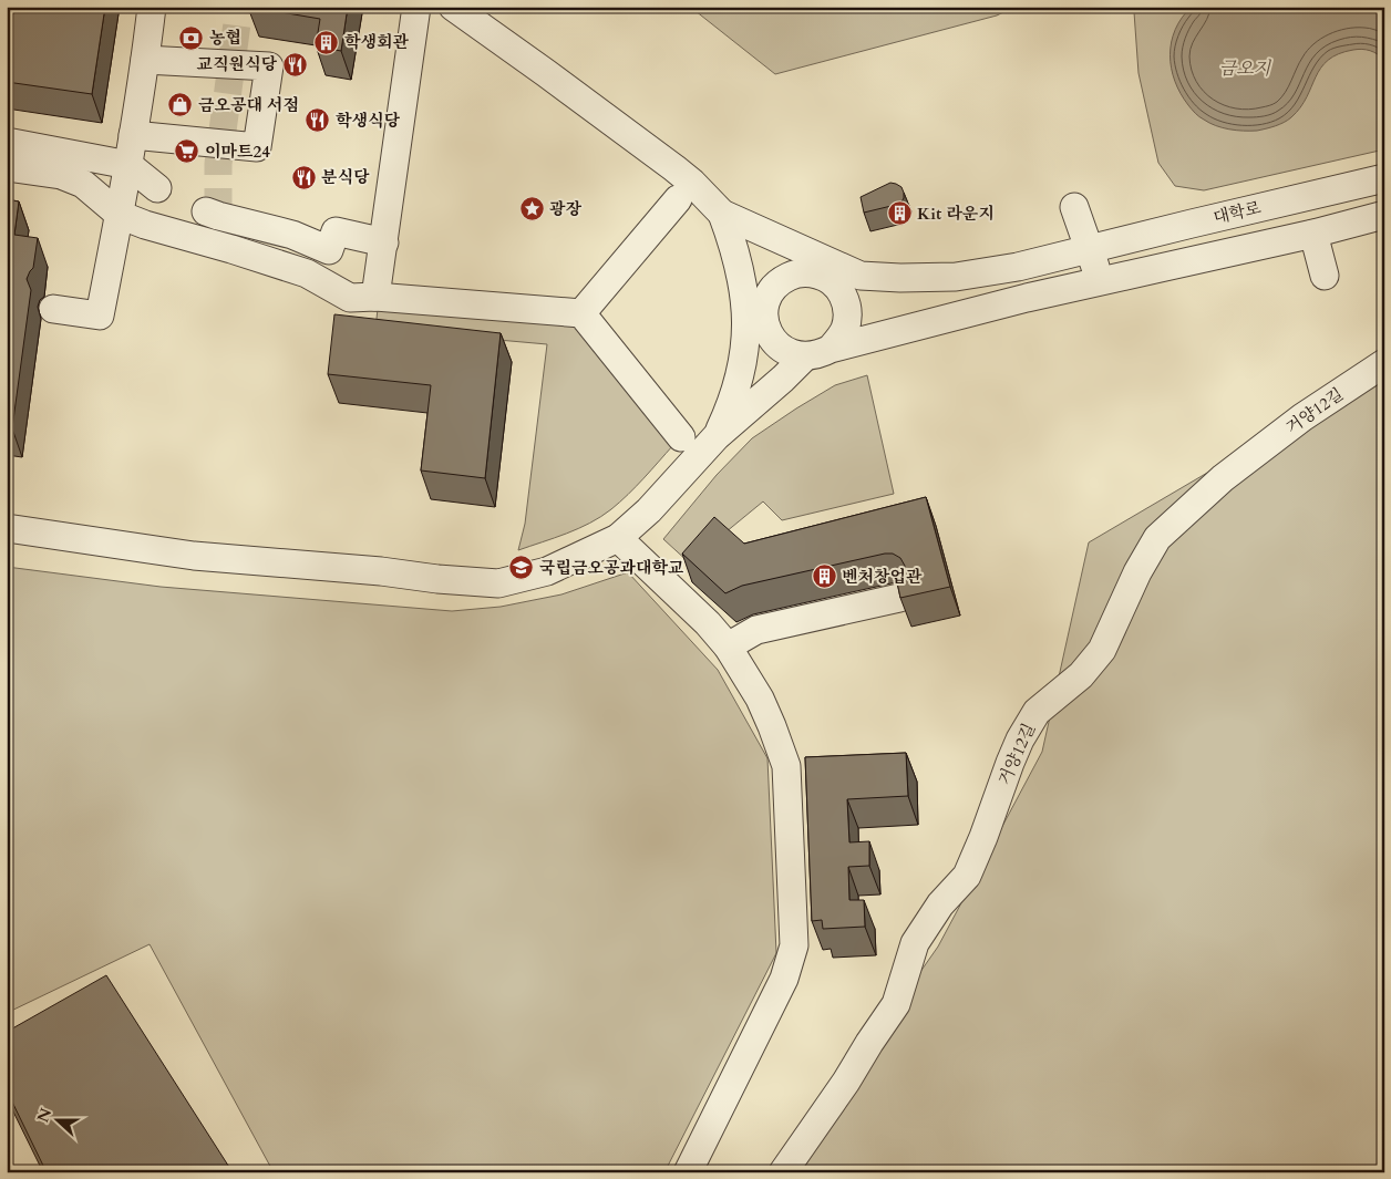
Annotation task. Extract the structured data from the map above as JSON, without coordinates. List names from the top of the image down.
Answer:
{
  "streets": {
    "street": ["대학로", "거양12길"]
  },
  "water": ["금오지"],
  "places": {
    "bank": ["농협"],
    "building": ["학생회관", "Kit 라운지", "벤처창업관"],
    "restaurant": ["교직원식당", "학생식당", "분식당"],
    "shop": ["금오공대 서점"],
    "supermarket": ["이마트24"],
    "place": ["광장"],
    "school or university": ["국립금오공과대학교"]
  },
  "north": "left"
}
